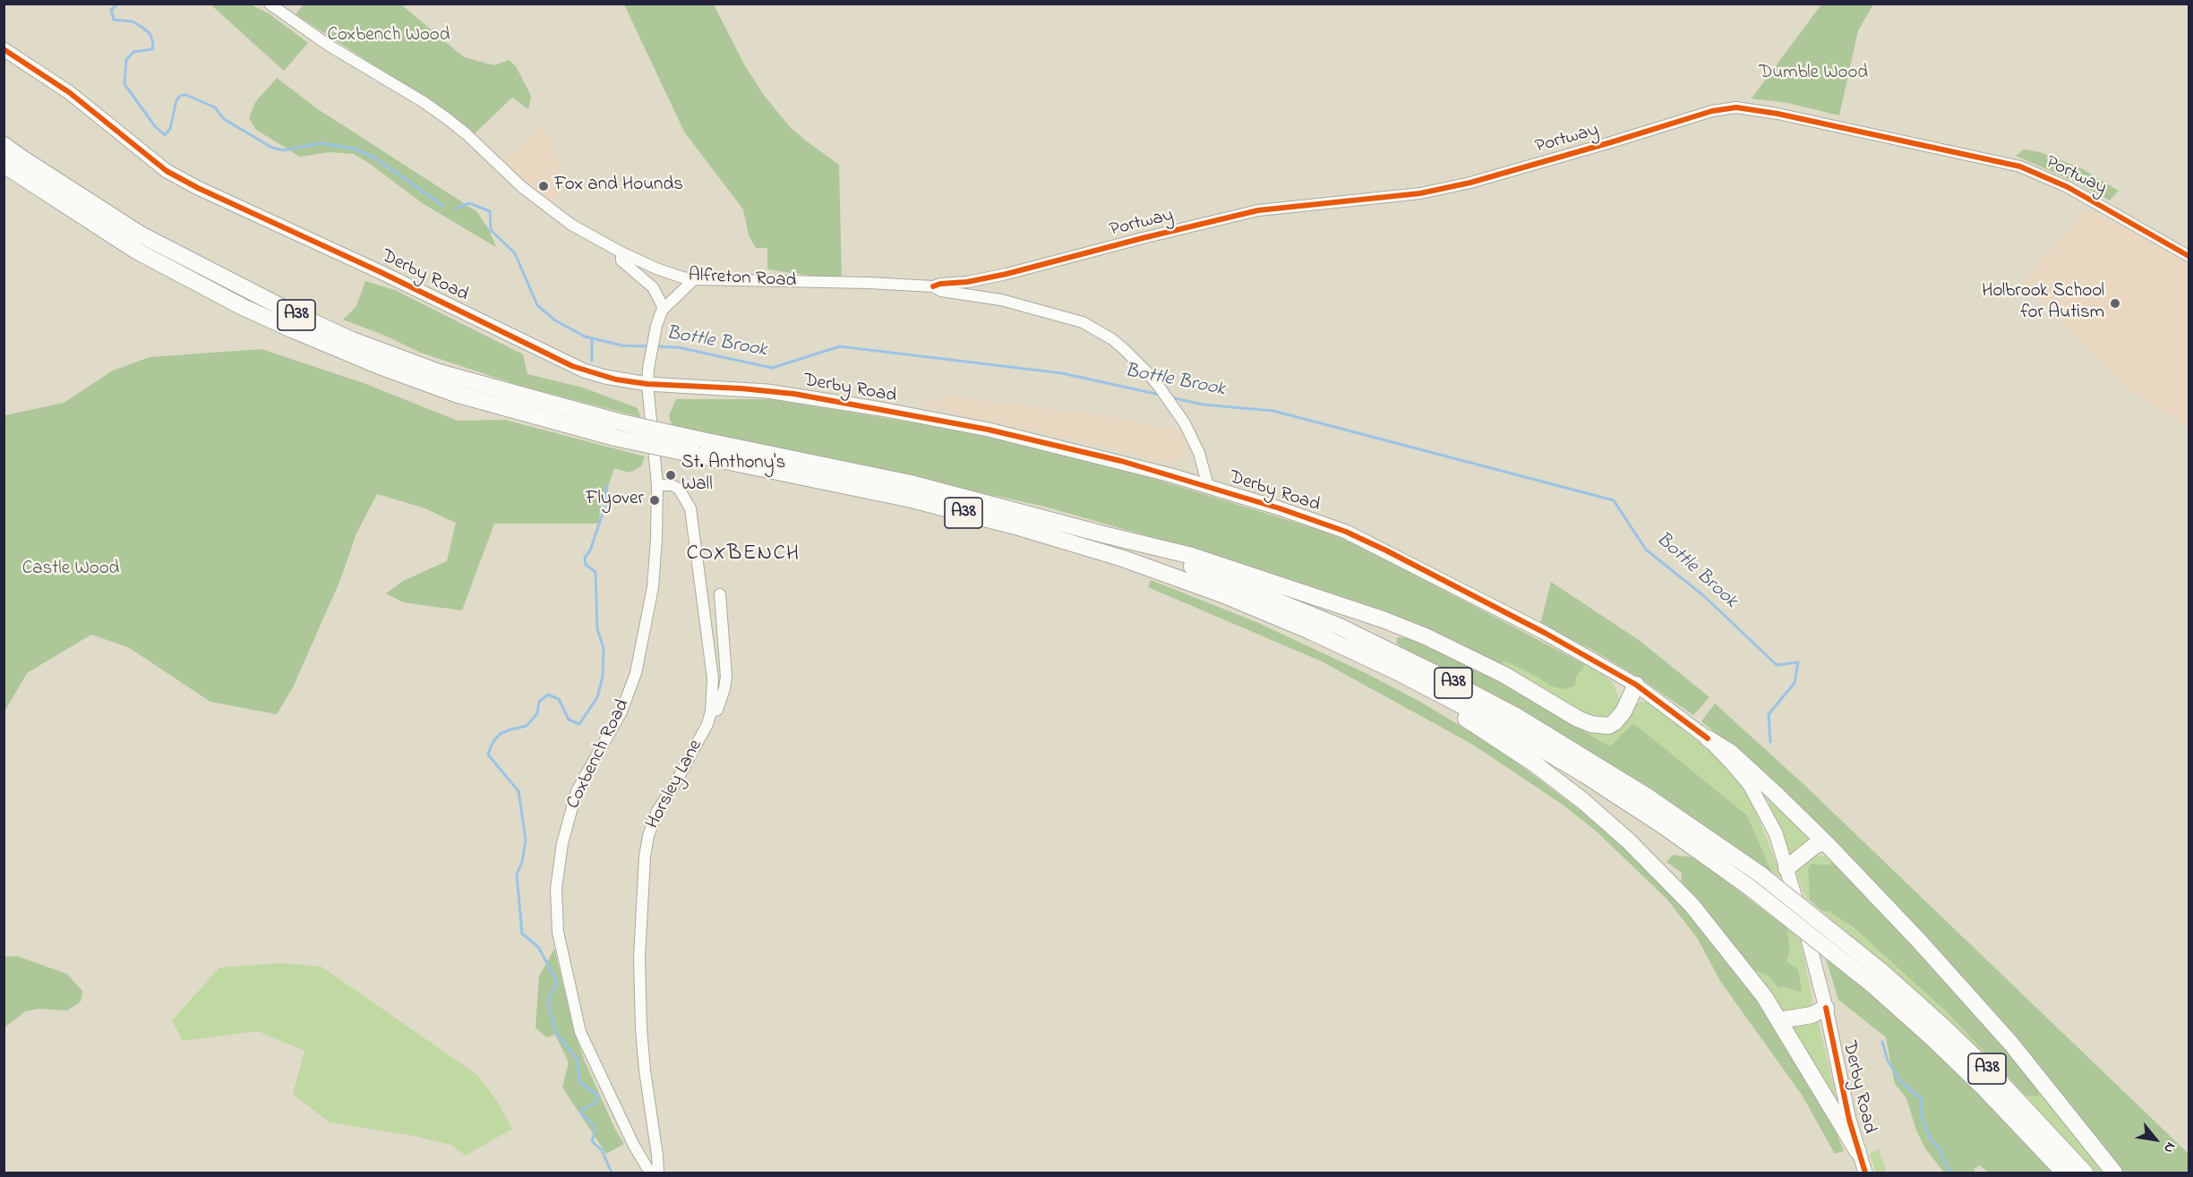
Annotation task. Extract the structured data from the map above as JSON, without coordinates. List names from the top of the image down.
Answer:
{
  "streets": {
    "highway": ["A38"],
    "main road": ["Derby Road"],
    "street": [
      "Portway",
      "Alfreton Road",
      "Coxbench Road",
      "Horsley Lane"
    ]
  },
  "crossings": [
    ["Portway", "Alfreton Road"],
    ["Derby Road", "Alfreton Road"],
    ["Derby Road", "Coxbench Road"],
    ["Coxbench Road", "Horsley Lane"]
  ],
  "districts": ["COXBENCH"],
  "water": ["Bottle Brook"],
  "parks": ["Coxbench Wood", "Dumble Wood", "Castle Wood"],
  "places": [
    "Fox and Hounds",
    "Holbrook School for Autism",
    "St. Anthony's Wall",
    "Flyover"
  ],
  "north": "bottom right"
}
